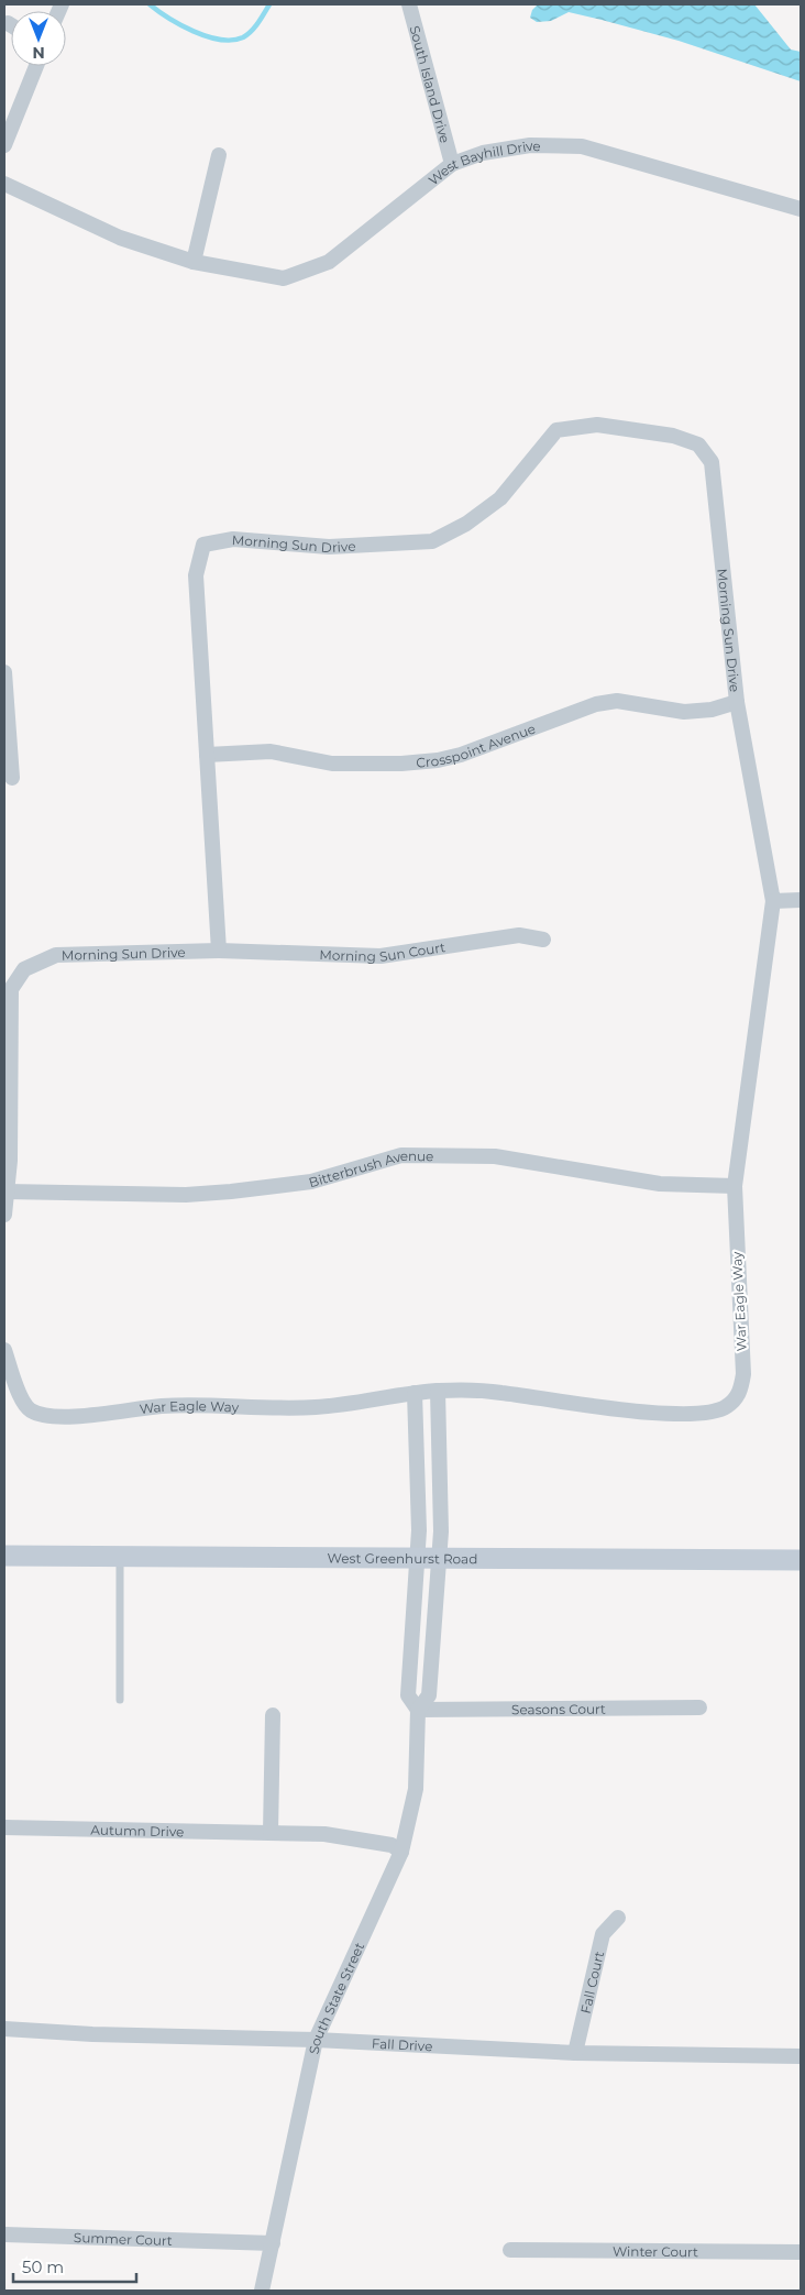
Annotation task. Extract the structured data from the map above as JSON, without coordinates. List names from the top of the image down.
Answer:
{
  "streets": {
    "main road": ["West Greenhurst Road"],
    "street": [
      "South Island Drive",
      "West Bayhill Drive",
      "Morning Sun Drive",
      "Crosspoint Avenue",
      "Morning Sun Court",
      "Bitterbrush Avenue",
      "War Eagle Way",
      "Seasons Court",
      "Autumn Drive",
      "Fall Court",
      "South State Street",
      "Fall Drive",
      "Summer Court",
      "Winter Court"
    ]
  },
  "crossings": [
    ["South Island Drive", "West Bayhill Drive"],
    ["Morning Sun Drive", "Crosspoint Avenue"],
    ["Morning Sun Drive", "Morning Sun Court"],
    ["Morning Sun Drive", "Bitterbrush Avenue"],
    ["Morning Sun Drive", "War Eagle Way"],
    ["Bitterbrush Avenue", "War Eagle Way"],
    ["West Greenhurst Road", "South State Street"],
    ["Seasons Court", "South State Street"],
    ["Autumn Drive", "South State Street"],
    ["Fall Court", "Fall Drive"],
    ["South State Street", "Fall Drive"],
    ["South State Street", "Summer Court"]
  ],
  "scale_bar": "50 m",
  "north": "bottom"
}
